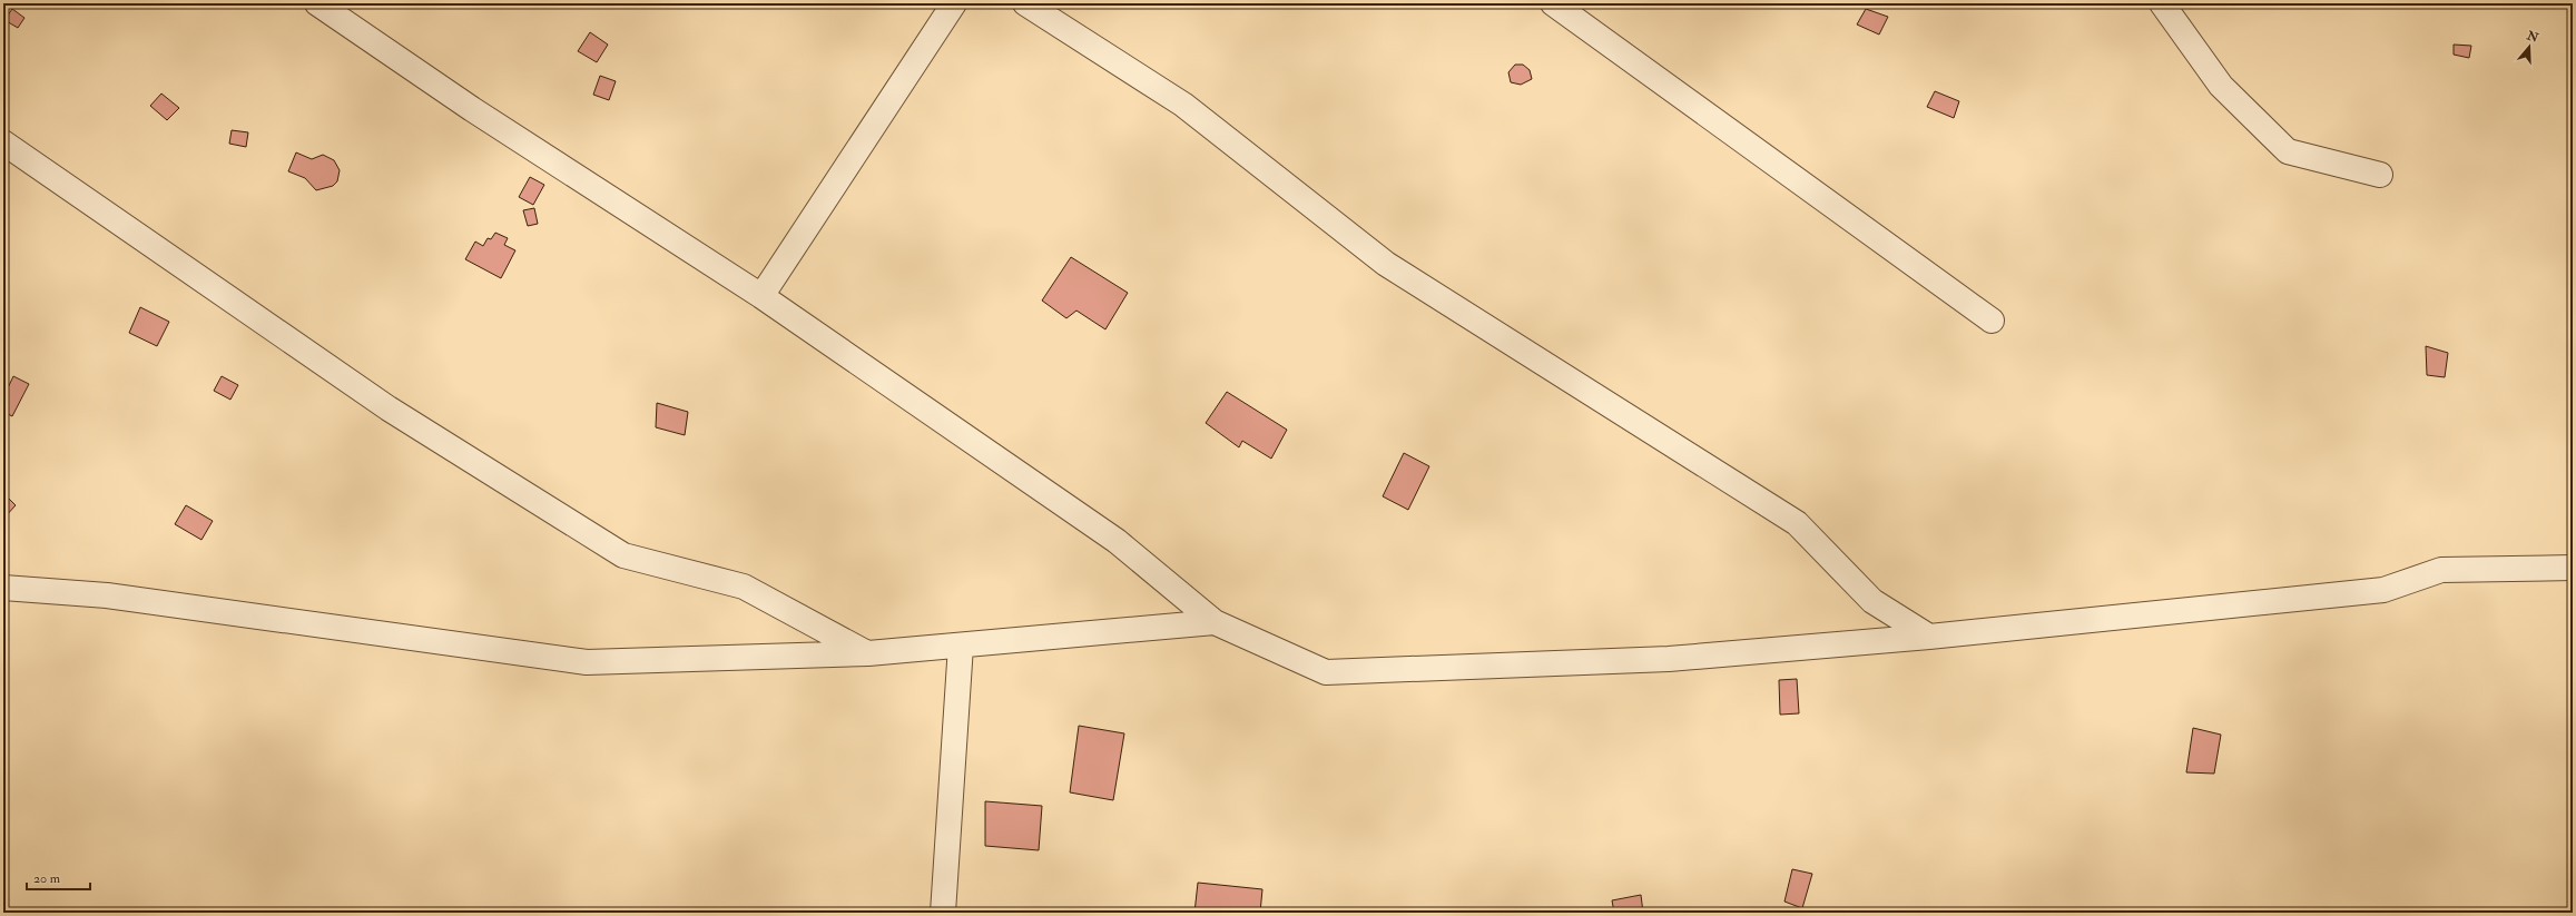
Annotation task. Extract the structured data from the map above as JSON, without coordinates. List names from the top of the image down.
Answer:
{
  "scale_bar": "20 m",
  "north": "top"
}
